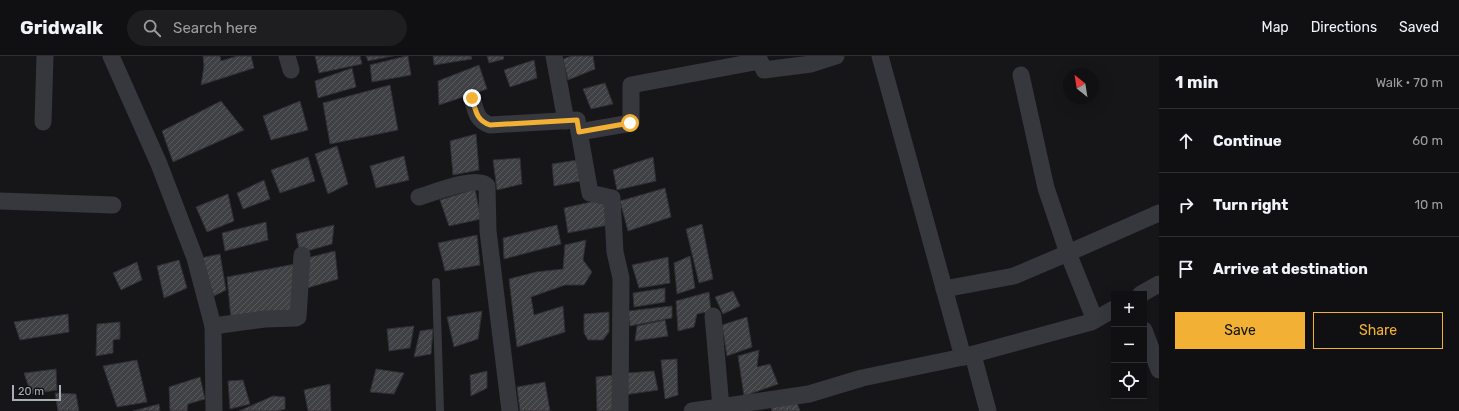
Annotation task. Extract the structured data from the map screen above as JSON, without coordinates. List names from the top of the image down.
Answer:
{
  "scale_bar": "20 m",
  "north": "top left",
  "page": {
    "header": "Gridwalk",
    "search": "Search here",
    "nav": ["Map", "Directions", "Saved"],
    "heading": ["1 min", "Walk · 70 m"],
    "list": [
      ["Continue", "60 m"],
      ["Turn right", "10 m"],
      "Arrive at destination"
    ],
    "map_buttons": ["+", "−"],
    "buttons": ["Save", "Share"],
    "scale": "20 m"
  }
}
